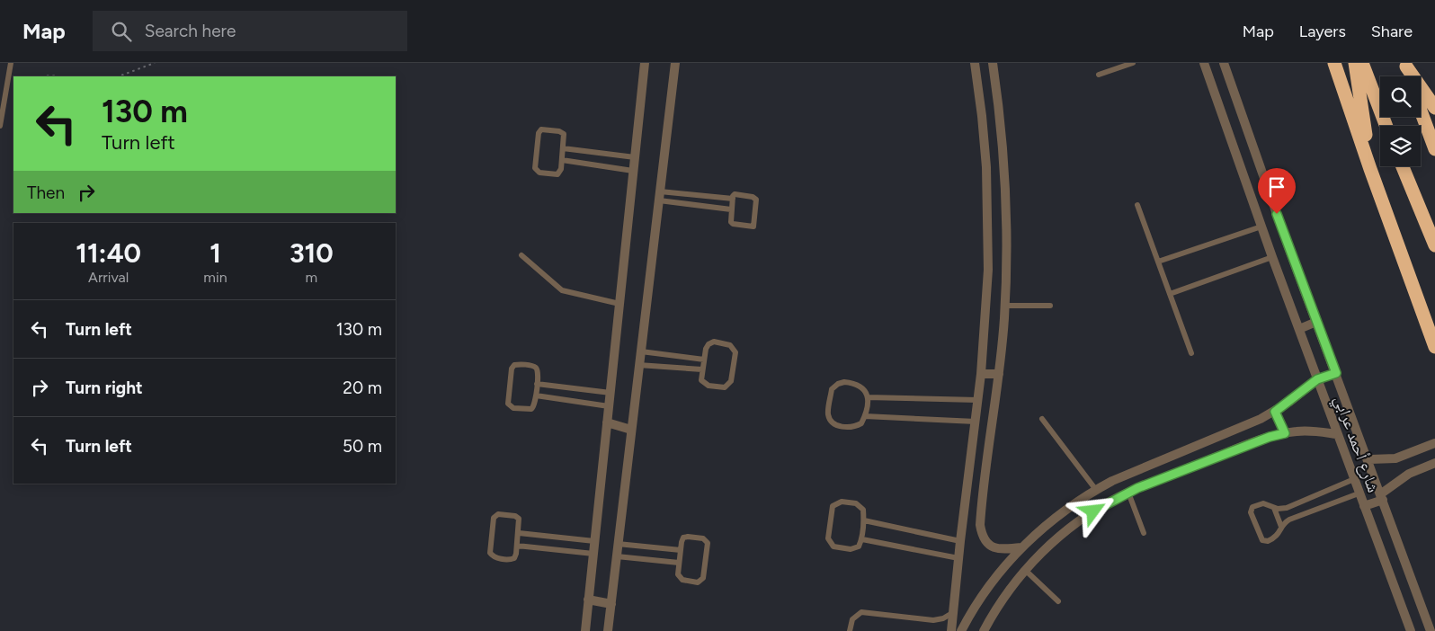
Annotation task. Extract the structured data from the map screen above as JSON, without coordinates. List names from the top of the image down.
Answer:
{
  "streets": {
    "street": ["شارع أحمد عرابي"]
  },
  "page": {
    "header": "Map",
    "search": "Search here",
    "nav": ["Map", "Layers", "Share"],
    "turn": ["130 m", "Turn left"],
    "then": "Then",
    "eta": [
      "11:40",
      "Arrival",
      "1",
      "min",
      "310",
      "m"
    ],
    "list": [
      {
        "name": "Turn left",
        "value": "130 m"
      },
      {
        "name": "Turn right",
        "value": "20 m"
      },
      {
        "name": "Turn left",
        "value": "50 m"
      }
    ]
  }
}
